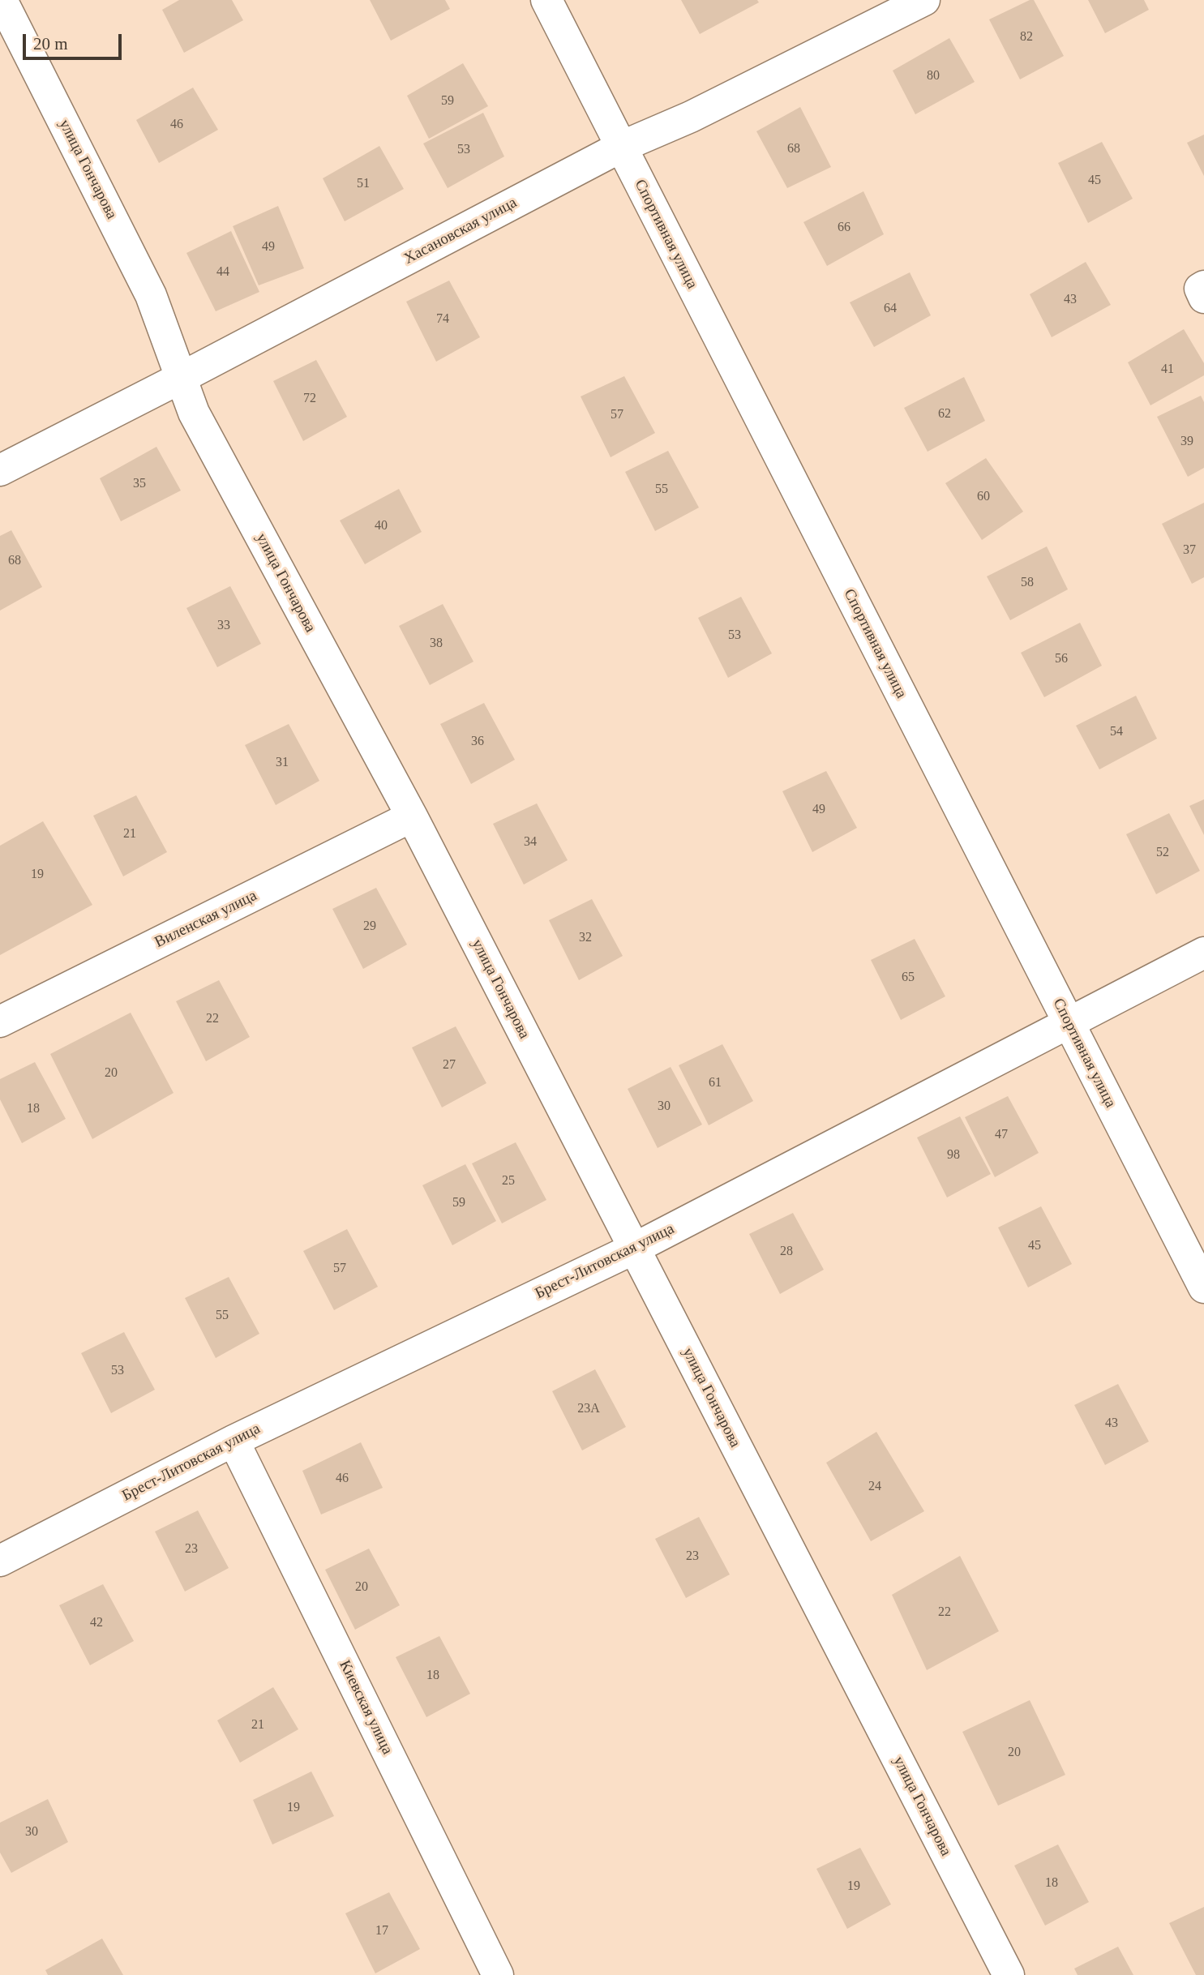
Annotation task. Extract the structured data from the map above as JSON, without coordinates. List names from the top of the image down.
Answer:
{
  "streets": {
    "street": [
      "улица Гончарова",
      "Хасановская улица",
      "Спортивная улица",
      "Виленская улица",
      "Брест-Литовская улица",
      "Киевская улица"
    ]
  },
  "crossings": [
    ["улица Гончарова", "Хасановская улица"],
    ["улица Гончарова", "Виленская улица"],
    ["улица Гончарова", "Брест-Литовская улица"],
    ["Хасановская улица", "Спортивная улица"],
    ["Спортивная улица", "Брест-Литовская улица"],
    ["Брест-Литовская улица", "Киевская улица"]
  ],
  "house_numbers": [
    "82",
    "80",
    "59",
    "46",
    "68",
    "53",
    "45",
    "51",
    "66",
    "49",
    "44",
    "43",
    "64",
    "74",
    "41",
    "72",
    "62",
    "57",
    "39",
    "35",
    "55",
    "60",
    "40",
    "37",
    "68",
    "58",
    "33",
    "53",
    "38",
    "56",
    "54",
    "36",
    "31",
    "49",
    "21",
    "34",
    "52",
    "19",
    "29",
    "32",
    "65",
    "22",
    "27",
    "20",
    "61",
    "30",
    "18",
    "47",
    "98",
    "25",
    "59",
    "45",
    "28",
    "57",
    "55",
    "53",
    "23А",
    "43",
    "46",
    "24",
    "23",
    "23",
    "20",
    "22",
    "42",
    "18",
    "21",
    "20",
    "19",
    "30",
    "18",
    "19",
    "17"
  ],
  "scale_bar": "20 m"
}
